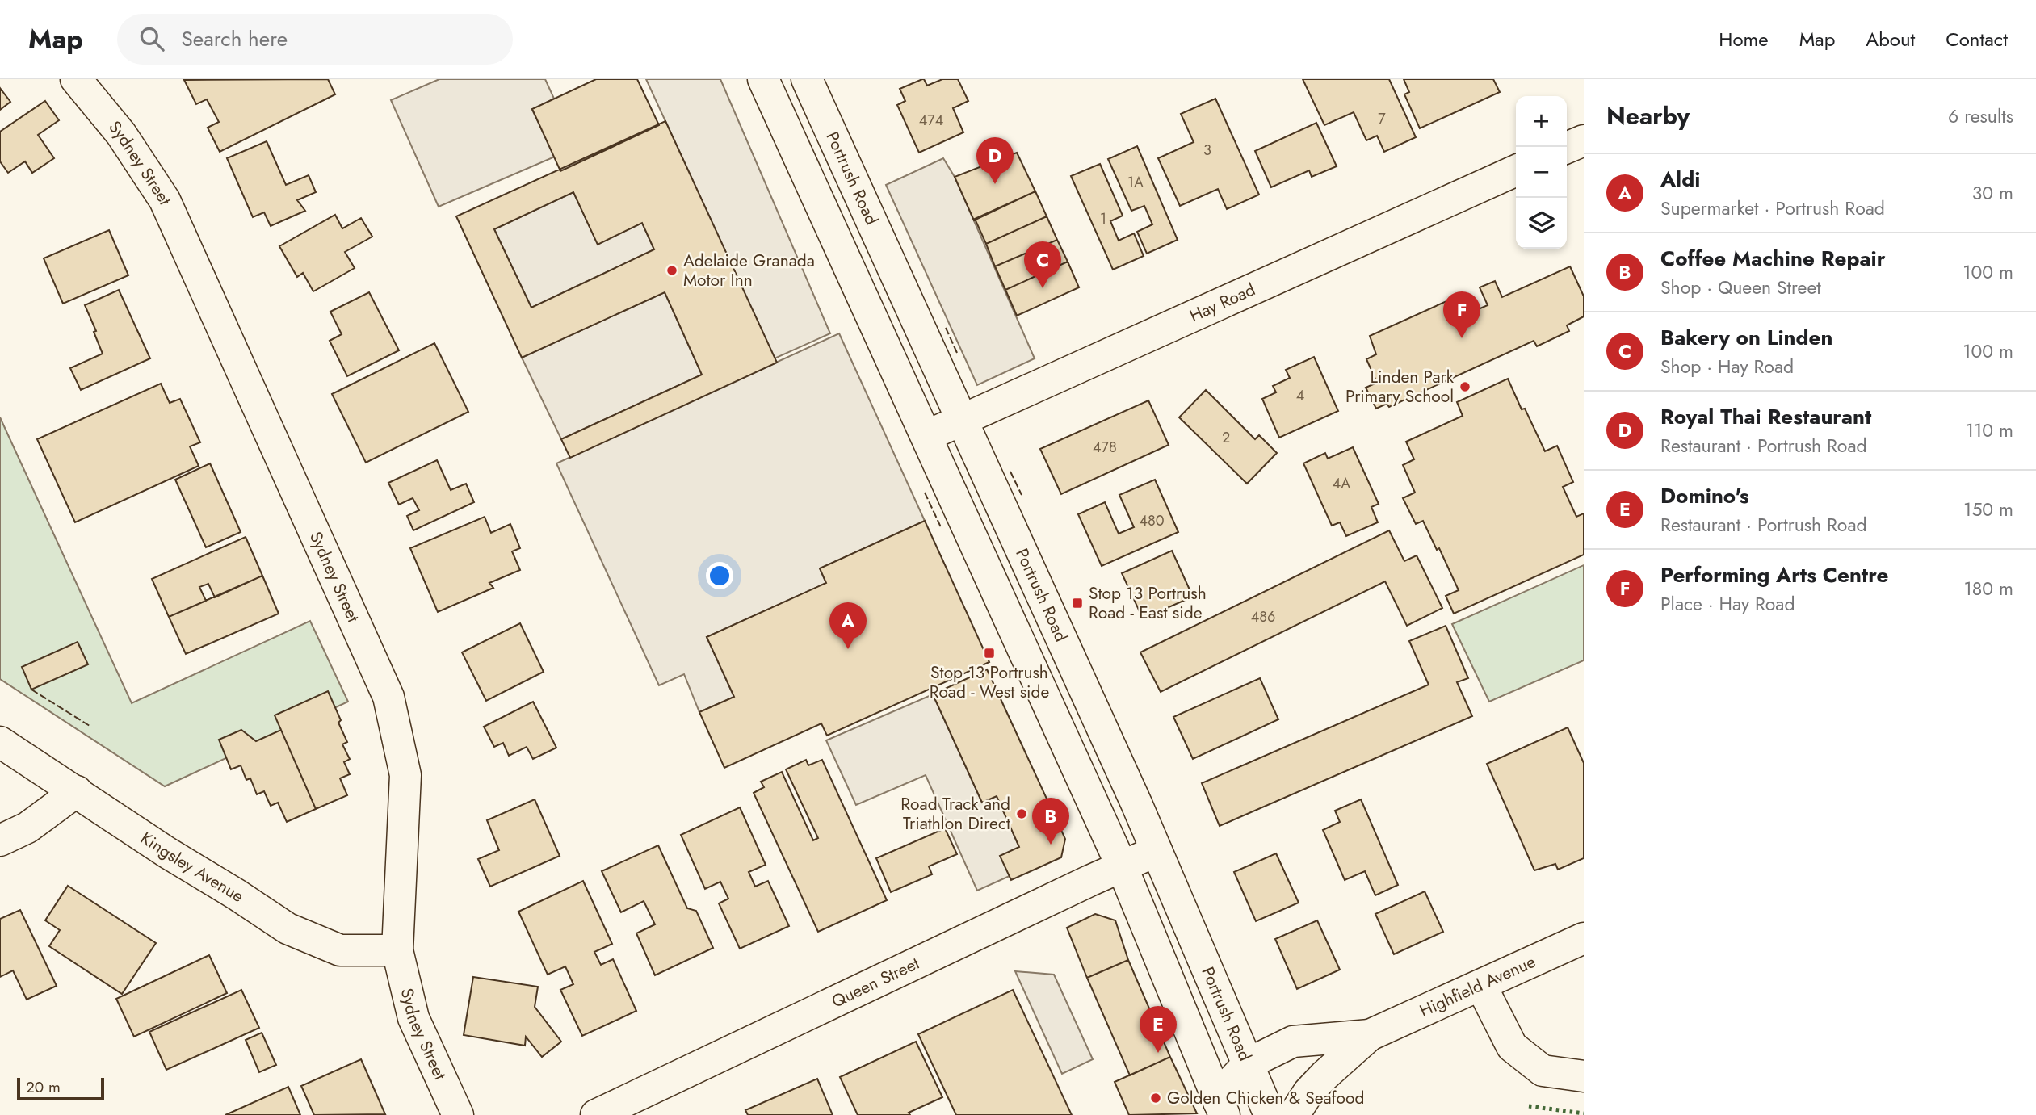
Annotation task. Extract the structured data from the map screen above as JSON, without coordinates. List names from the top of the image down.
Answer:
{
  "streets": {
    "main road": [
      "Sydney Street",
      "Portrush Road",
      "Hay Road",
      "Kingsley Avenue",
      "Queen Street",
      "Highfield Avenue"
    ]
  },
  "crossings": [
    ["Sydney Street", "Kingsley Avenue"],
    ["Portrush Road", "Hay Road"],
    ["Portrush Road", "Queen Street"],
    ["Portrush Road", "Highfield Avenue"]
  ],
  "places": {
    "other": [
      "Adelaide Granada Motor Inn",
      "Linden Park Primary School",
      "Road Track and Triathlon Direct",
      "Golden Chicken & Seafood"
    ],
    "transit": ["Stop 13 Portrush Road - East side", "Stop 13 Portrush Road - West side"]
  },
  "house_numbers": [
    "7",
    "474",
    "3",
    "1A",
    "1",
    "4",
    "2",
    "478",
    "4A",
    "480",
    "486"
  ],
  "scale_bar": "20 m",
  "page": {
    "header": "Map",
    "search": "Search here",
    "nav": [
      "Home",
      "Map",
      "About",
      "Contact"
    ],
    "heading": ["Nearby", "6 results"],
    "map_buttons": ["+", "−"],
    "pins": [
      "D",
      "C",
      "F",
      "A",
      "B",
      "E"
    ],
    "list": [
      {
        "mark": "A",
        "name": "Aldi",
        "note": "Supermarket · Portrush Road",
        "value": "30 m"
      },
      {
        "mark": "B",
        "name": "Coffee Machine Repair",
        "note": "Shop · Queen Street",
        "value": "100 m"
      },
      {
        "mark": "C",
        "name": "Bakery on Linden",
        "note": "Shop · Hay Road",
        "value": "100 m"
      },
      {
        "mark": "D",
        "name": "Royal Thai Restaurant",
        "note": "Restaurant · Portrush Road",
        "value": "110 m"
      },
      {
        "mark": "E",
        "name": "Domino's",
        "note": "Restaurant · Portrush Road",
        "value": "150 m"
      },
      {
        "mark": "F",
        "name": "Performing Arts Centre",
        "note": "Place · Hay Road",
        "value": "180 m"
      }
    ],
    "scale": "20 m"
  }
}
